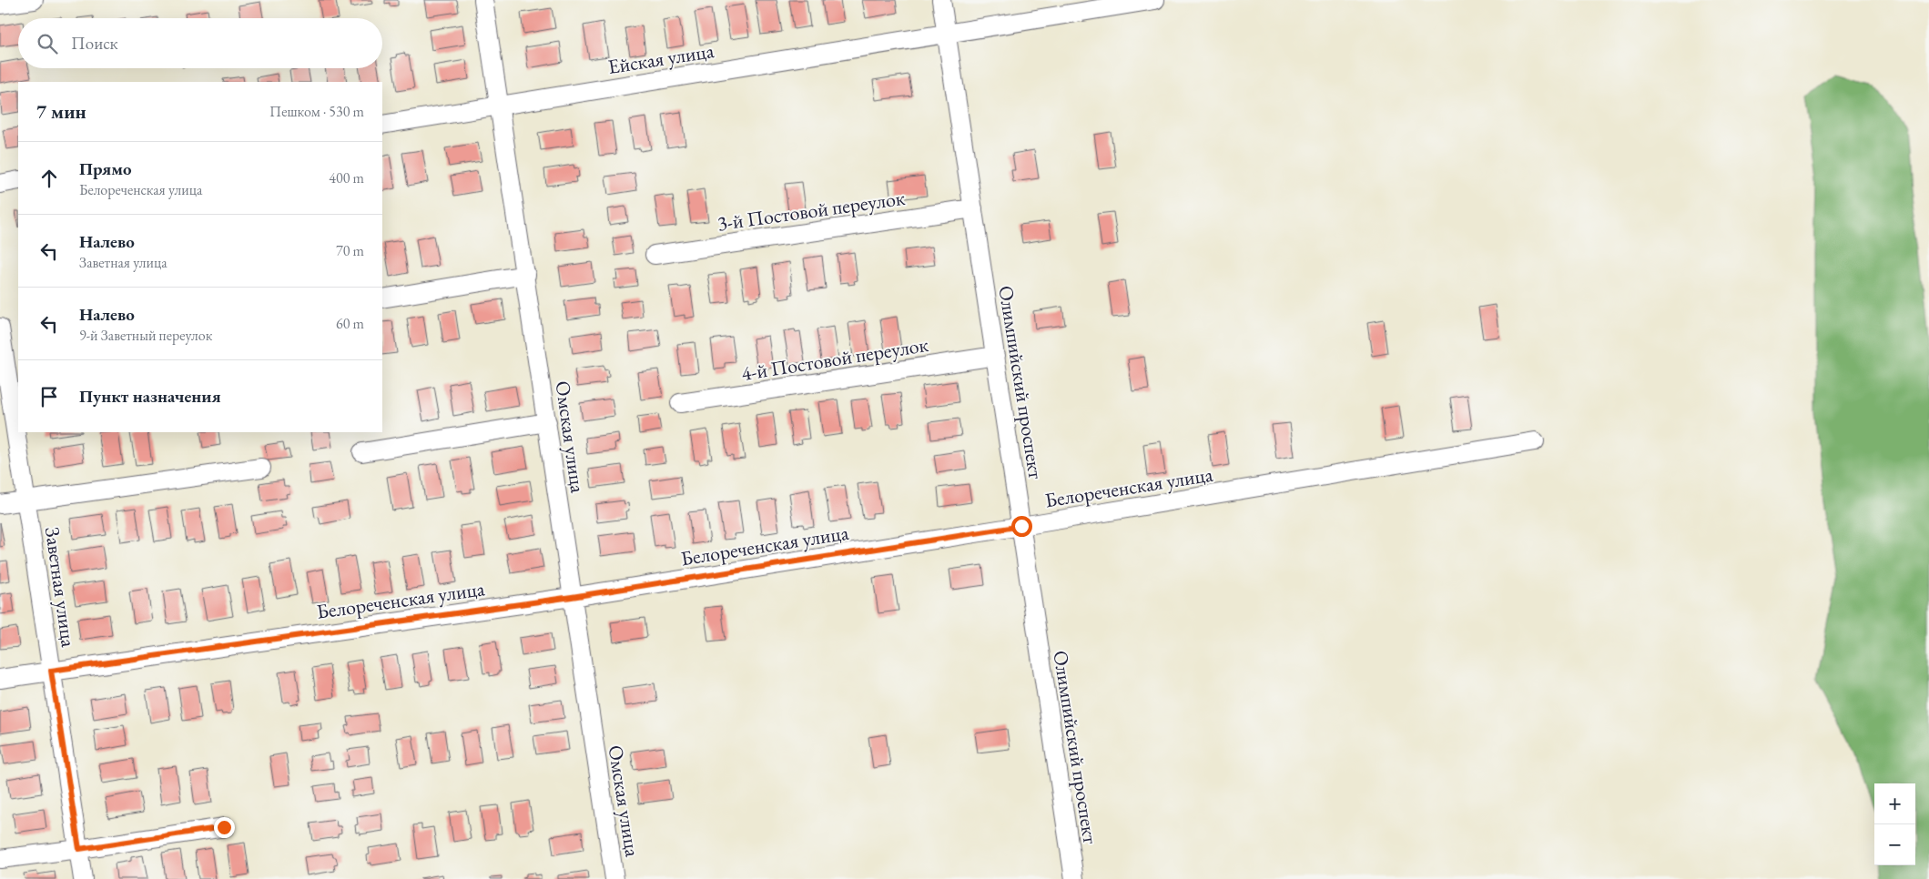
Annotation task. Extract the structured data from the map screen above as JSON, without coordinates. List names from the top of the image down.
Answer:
{
  "streets": {
    "street": [
      "Ейская улица",
      "3-й Постовой переулок",
      "4-й Постовой переулок",
      "Олимпийский проспект",
      "Омская улица",
      "Белореченская улица",
      "Заветная улица"
    ]
  },
  "crossings": [
    ["Ейская улица", "Олимпийский проспект"],
    ["Ейская улица", "Омская улица"],
    ["3-й Постовой переулок", "Олимпийский проспект"],
    ["4-й Постовой переулок", "Олимпийский проспект"],
    ["Олимпийский проспект", "Белореченская улица"],
    ["Омская улица", "Белореченская улица"],
    ["Белореченская улица", "Заветная улица"]
  ],
  "page": {
    "search": "Поиск",
    "heading": ["7 мин", "Пешком · 530 m"],
    "list": [
      ["Прямо", "Белореченская улица", "400 m"],
      ["Налево", "Заветная улица", "70 m"],
      ["Налево", "9-й Заветный переулок", "60 m"],
      "Пункт назначения"
    ],
    "map_buttons": ["+", "−"]
  }
}
